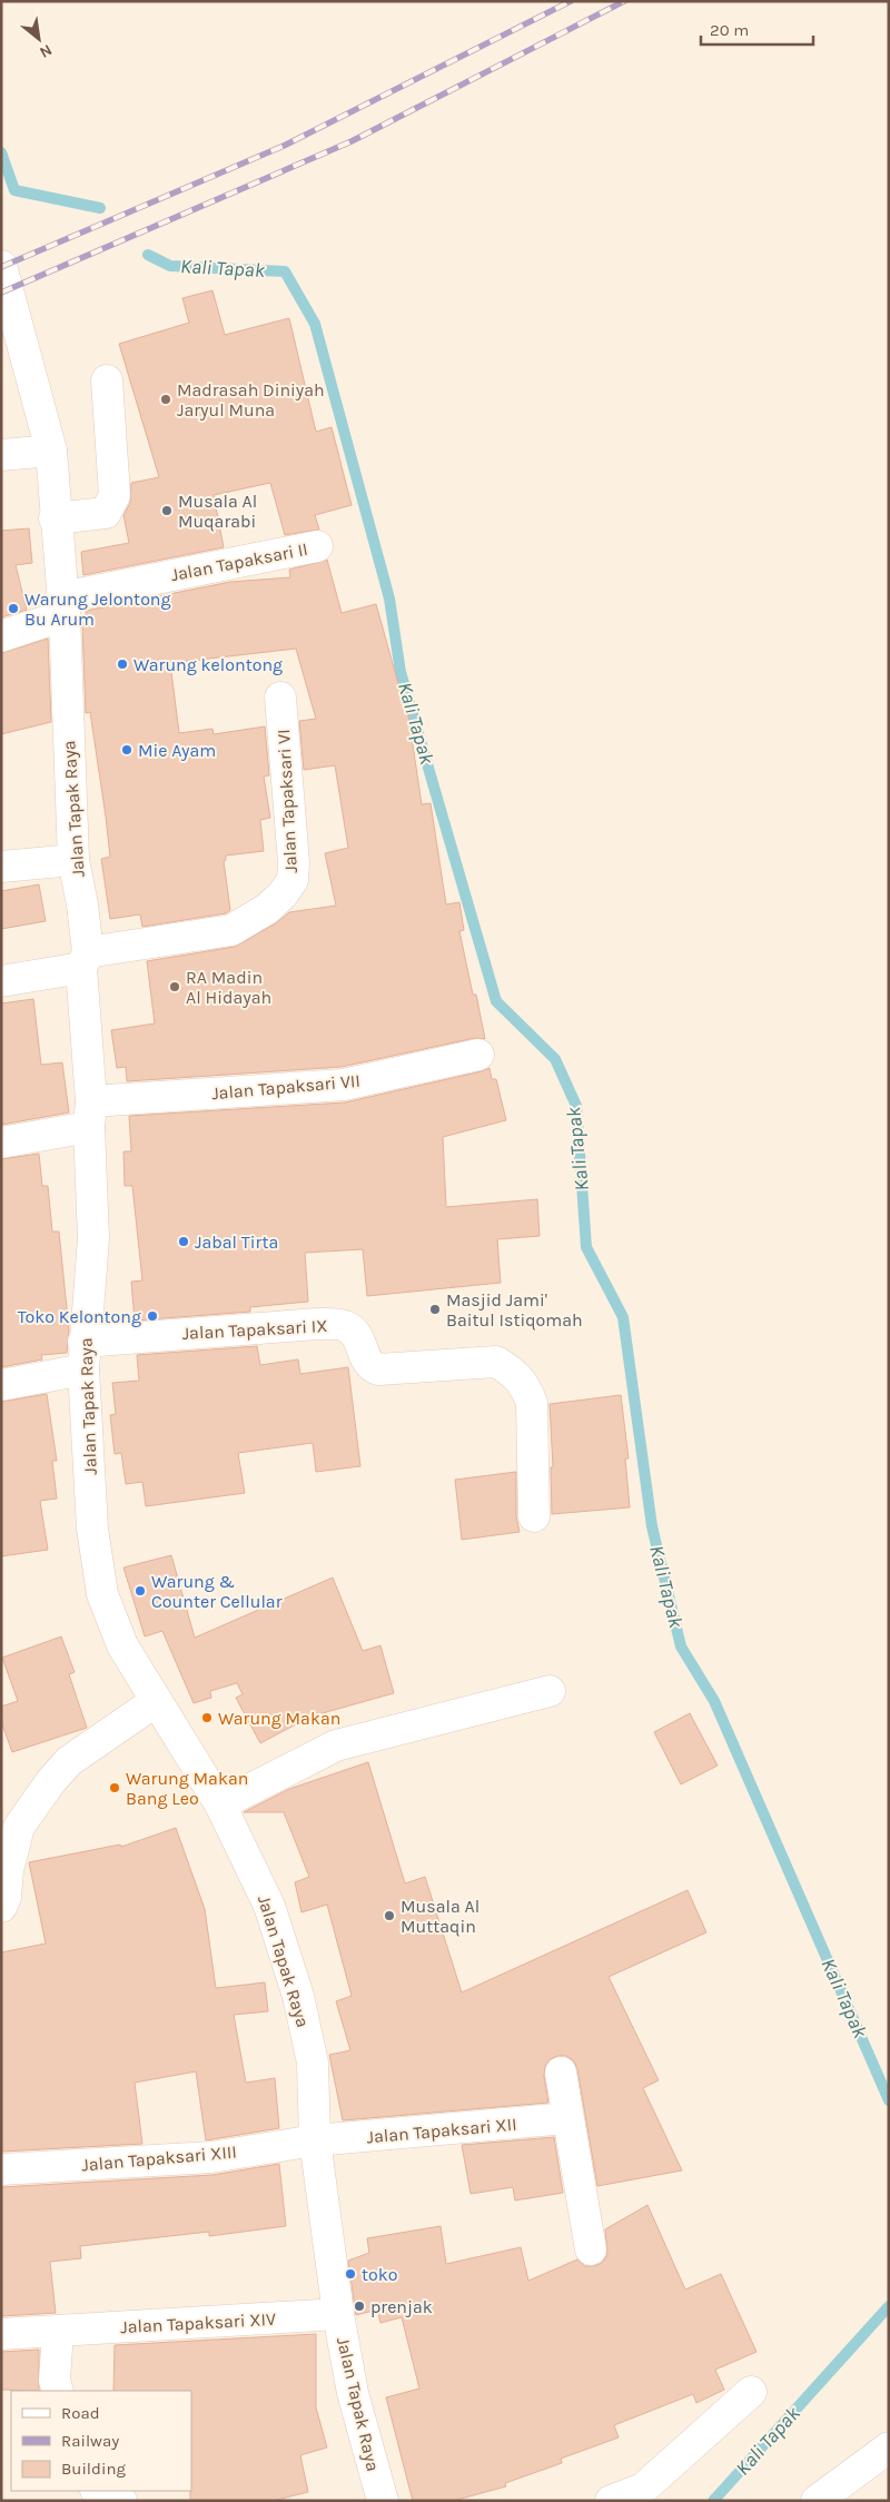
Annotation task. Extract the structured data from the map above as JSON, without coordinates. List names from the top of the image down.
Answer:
{
  "streets": {
    "street": [
      "Jalan Tapaksari II",
      "Jalan Tapaksari VI",
      "Jalan Tapak Raya",
      "Jalan Tapaksari VII",
      "Jalan Tapaksari IX",
      "Jalan Tapaksari XII",
      "Jalan Tapaksari XIII",
      "Jalan Tapaksari XIV"
    ]
  },
  "crossings": [
    ["Jalan Tapaksari II", "Jalan Tapak Raya"],
    ["Jalan Tapaksari VI", "Jalan Tapak Raya"],
    ["Jalan Tapak Raya", "Jalan Tapaksari VII"],
    ["Jalan Tapak Raya", "Jalan Tapaksari IX"],
    ["Jalan Tapak Raya", "Jalan Tapaksari XII"],
    ["Jalan Tapak Raya", "Jalan Tapaksari XIII"],
    ["Jalan Tapak Raya", "Jalan Tapaksari XIV"],
    ["Jalan Tapaksari XII", "Jalan Tapaksari XIII"]
  ],
  "water": ["Kali Tapak"],
  "places": [
    "Madrasah Diniyah Jaryul Muna",
    "Musala Al Muqarabi",
    "Warung Jelontong Bu Arum",
    "Warung kelontong",
    "Mie Ayam",
    "RA Madin Al Hidayah",
    "Jabal Tirta",
    "Masjid Jami' Baitul Istiqomah",
    "Toko Kelontong",
    "Warung & Counter Cellular",
    "Warung Makan",
    "Warung Makan Bang Leo",
    "Musala Al Muttaqin",
    "toko",
    "prenjak"
  ],
  "legend": ["Road", "Railway", "Building"],
  "scale_bar": "20 m",
  "north": "bottom right"
}
